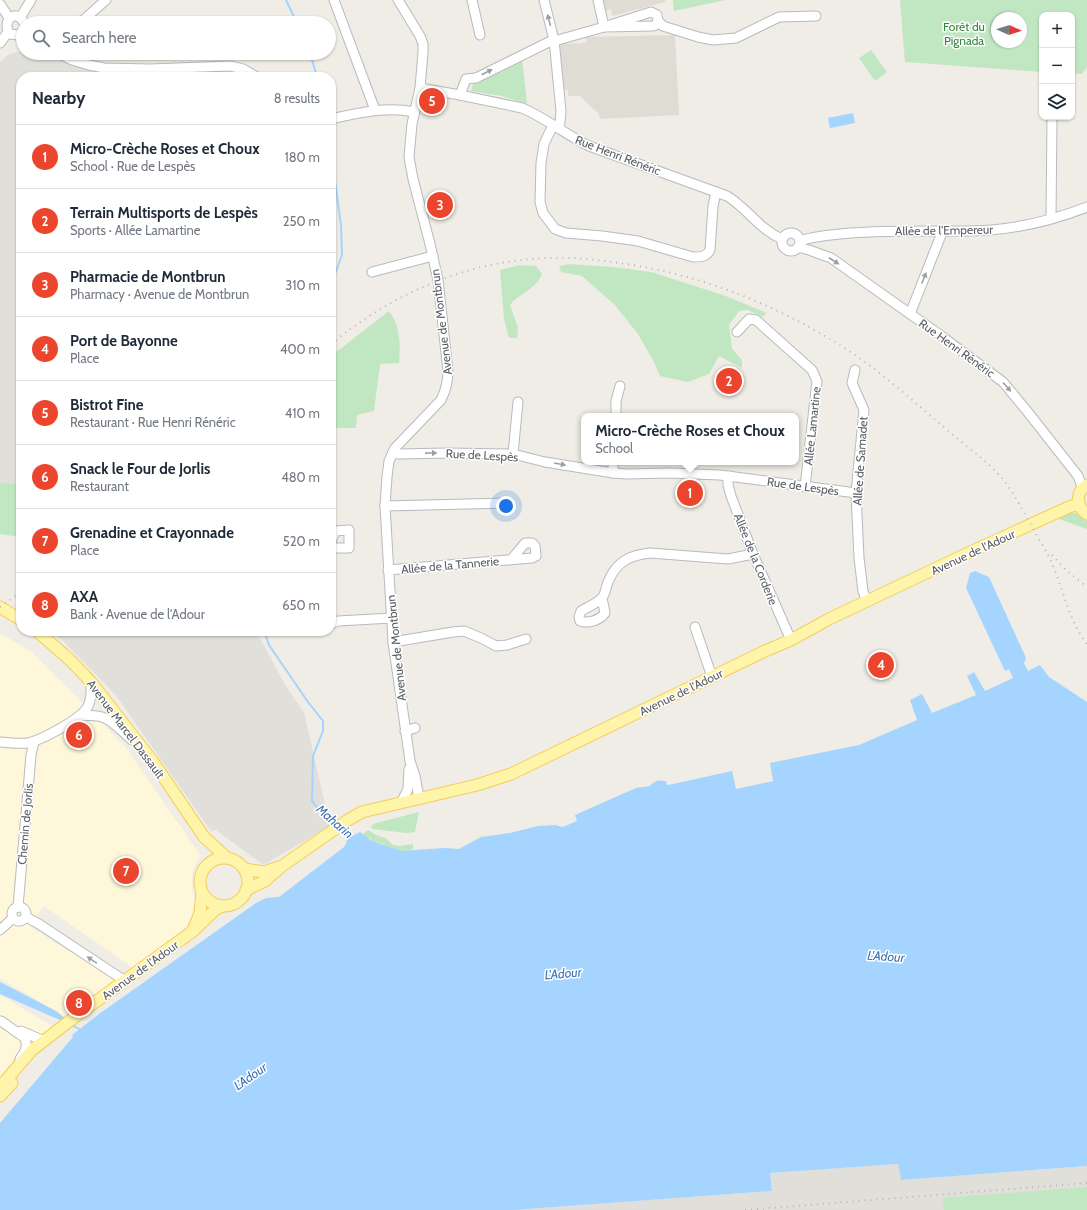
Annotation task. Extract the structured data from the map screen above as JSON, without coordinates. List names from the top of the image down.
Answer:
{
  "streets": {
    "main road": ["Avenue de l'Adour", "Avenue Marcel Dassault"],
    "street": [
      "Rue Henri Rénéric",
      "Allée de l'Empereur",
      "Avenue de Montbrun",
      "Allée Lamartine",
      "Rue de Lespès",
      "Allée de Samadet",
      "Allée de la Corderie",
      "Allée de la Tannerie",
      "Chemin de Jorlis"
    ]
  },
  "crossings": [
    ["Rue Henri Rénéric", "Allée de l'Empereur"],
    ["Rue Henri Rénéric", "Avenue de Montbrun"],
    ["Avenue de Montbrun", "Rue de Lespès"],
    ["Avenue de Montbrun", "Avenue de l'Adour"],
    ["Avenue de Montbrun", "Allée de la Tannerie"],
    ["Allée Lamartine", "Rue de Lespès"],
    ["Rue de Lespès", "Allée de Samadet"],
    ["Rue de Lespès", "Allée de la Corderie"],
    ["Allée de Samadet", "Avenue de l'Adour"],
    ["Avenue de l'Adour", "Allée de la Corderie"],
    ["Avenue de l'Adour", "Avenue Marcel Dassault"]
  ],
  "one_way": ["Rue Henri Rénéric"],
  "water": ["Maharin", "L'Adour"],
  "parks": ["Forêt du Pignada"],
  "north": "right",
  "page": {
    "map_buttons": ["+", "−"],
    "search": "Search here",
    "heading": ["Nearby", "8 results"],
    "pins": [
      "5",
      "3",
      "2",
      "1",
      "4",
      "6",
      "7",
      "8"
    ],
    "list": [
      {
        "mark": "1",
        "name": "Micro-Crèche Roses et Choux",
        "note": "School · Rue de Lespès",
        "value": "180 m"
      },
      {
        "mark": "2",
        "name": "Terrain Multisports de Lespès",
        "note": "Sports · Allée Lamartine",
        "value": "250 m"
      },
      {
        "mark": "3",
        "name": "Pharmacie de Montbrun",
        "note": "Pharmacy · Avenue de Montbrun",
        "value": "310 m"
      },
      {
        "mark": "4",
        "name": "Port de Bayonne",
        "note": "Place",
        "value": "400 m"
      },
      {
        "mark": "5",
        "name": "Bistrot Fine",
        "note": "Restaurant · Rue Henri Rénéric",
        "value": "410 m"
      },
      {
        "mark": "6",
        "name": "Snack le Four de Jorlis",
        "note": "Restaurant",
        "value": "480 m"
      },
      {
        "mark": "7",
        "name": "Grenadine et Crayonnade",
        "note": "Place",
        "value": "520 m"
      },
      {
        "mark": "8",
        "name": "AXA",
        "note": "Bank · Avenue de l'Adour",
        "value": "650 m"
      }
    ],
    "popup": ["Micro-Crèche Roses et Choux", "School"]
  }
}
